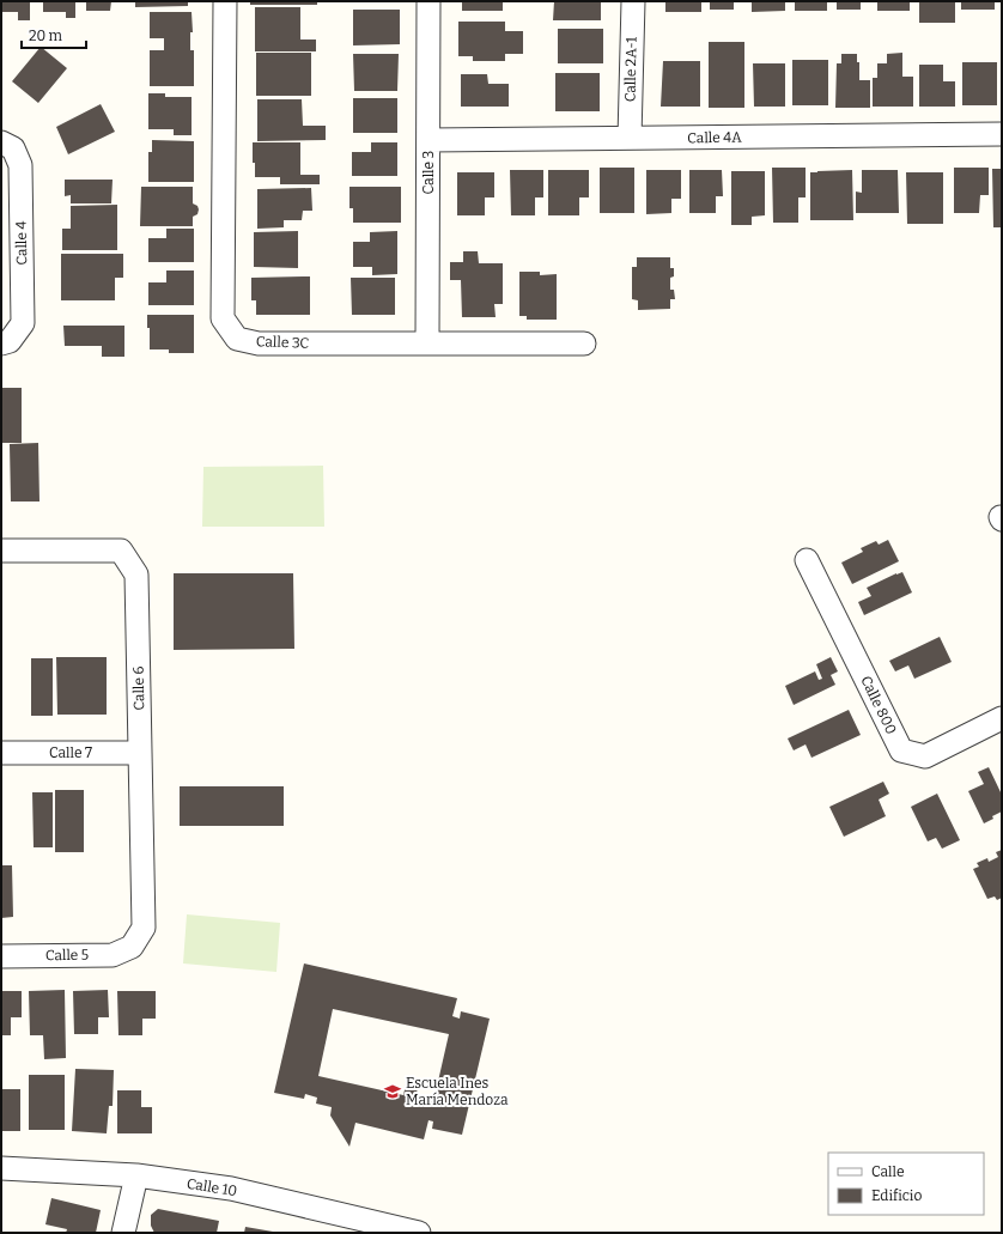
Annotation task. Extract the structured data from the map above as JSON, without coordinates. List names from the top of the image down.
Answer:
{
  "streets": {
    "street": [
      "Calle 2A-1",
      "Calle 4A",
      "Calle 3",
      "Calle 4",
      "Calle 3C",
      "Calle 6",
      "Calle 800",
      "Calle 7",
      "Calle 5",
      "Calle 10"
    ]
  },
  "crossings": [
    ["Calle 2A-1", "Calle 4A"],
    ["Calle 4A", "Calle 3"],
    ["Calle 3", "Calle 3C"],
    ["Calle 6", "Calle 7"],
    ["Calle 6", "Calle 5"]
  ],
  "places": {
    "school or university": ["Escuela Ines María Mendoza"]
  },
  "legend": ["Calle", "Edificio"],
  "scale_bar": "20 m"
}
